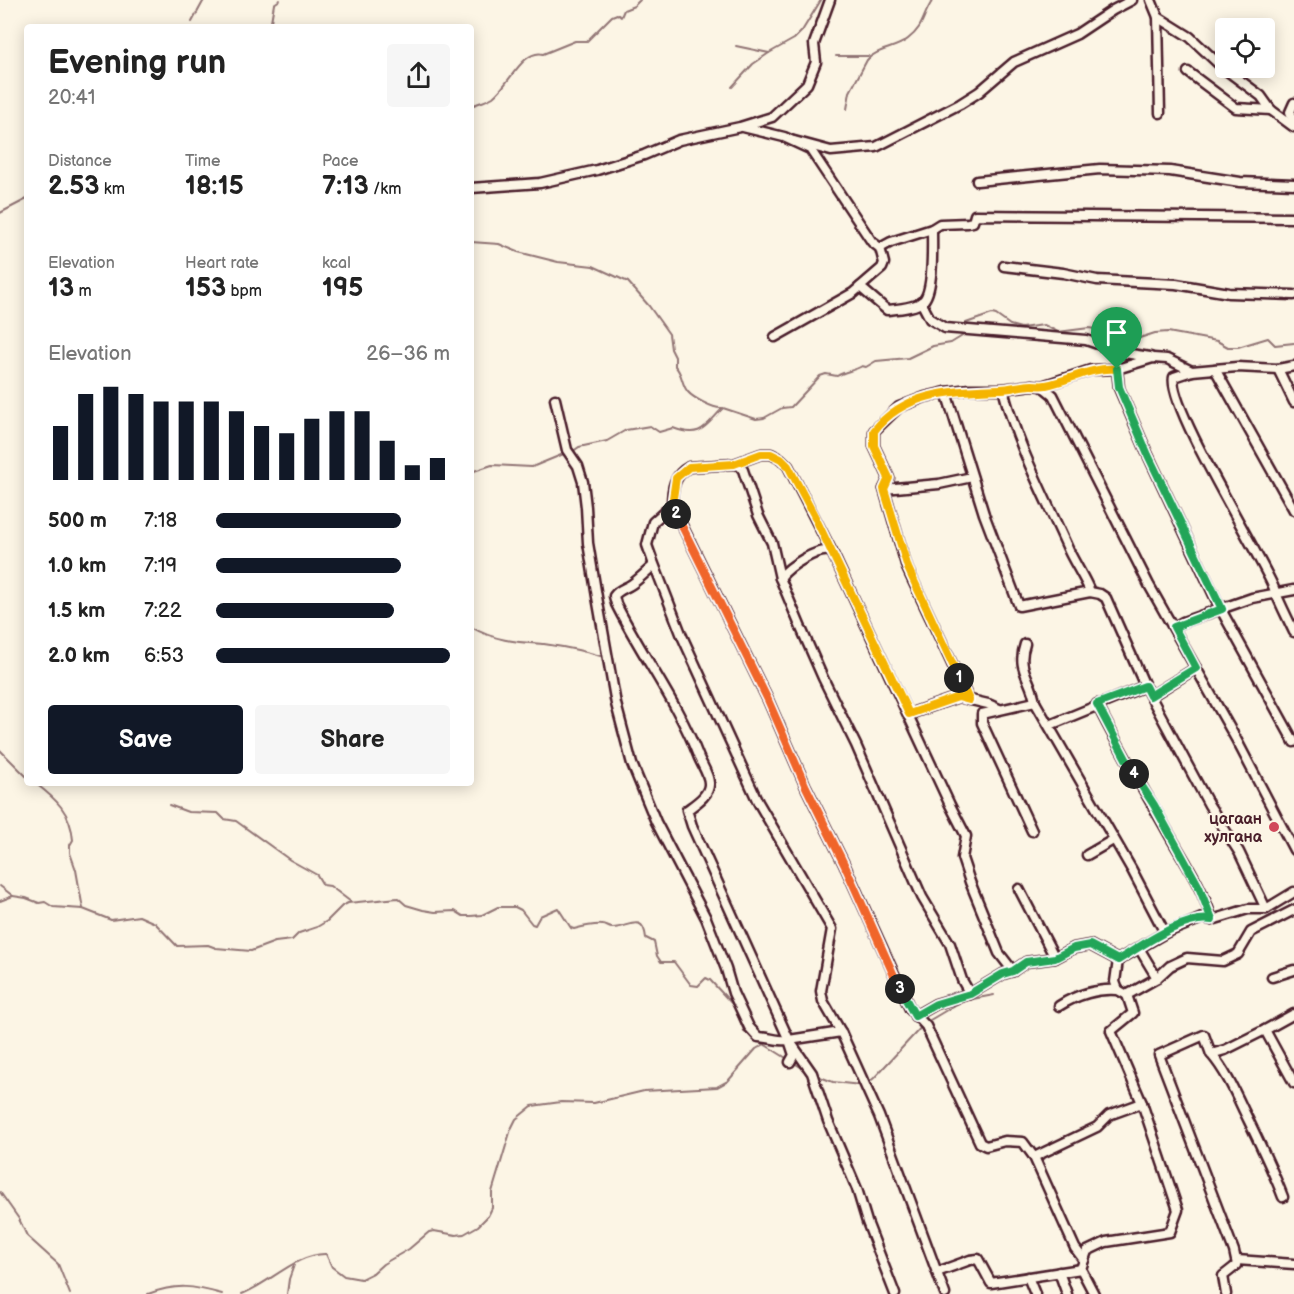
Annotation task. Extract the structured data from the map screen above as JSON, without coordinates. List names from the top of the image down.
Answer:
{
  "places": ["цагаан хулгана"],
  "page": {
    "heading": ["Evening run", "20:41"],
    "stats": [
      ["Distance", "2.53 km"],
      ["Time", "18:15"],
      ["Pace", "7:13 /km"],
      ["Elevation", "13 m"],
      ["Heart rate", "153 bpm"],
      ["kcal", "195"]
    ],
    "chart": ["Elevation", "26–36 m"],
    "list": [
      {
        "name": "500 m",
        "note": "7:18"
      },
      {
        "name": "1.0 km",
        "note": "7:19"
      },
      {
        "name": "1.5 km",
        "note": "7:22"
      },
      {
        "name": "2.0 km",
        "note": "6:53"
      }
    ],
    "pins": [
      "2",
      "1",
      "4",
      "3"
    ],
    "buttons": ["Save", "Share"]
  }
}
